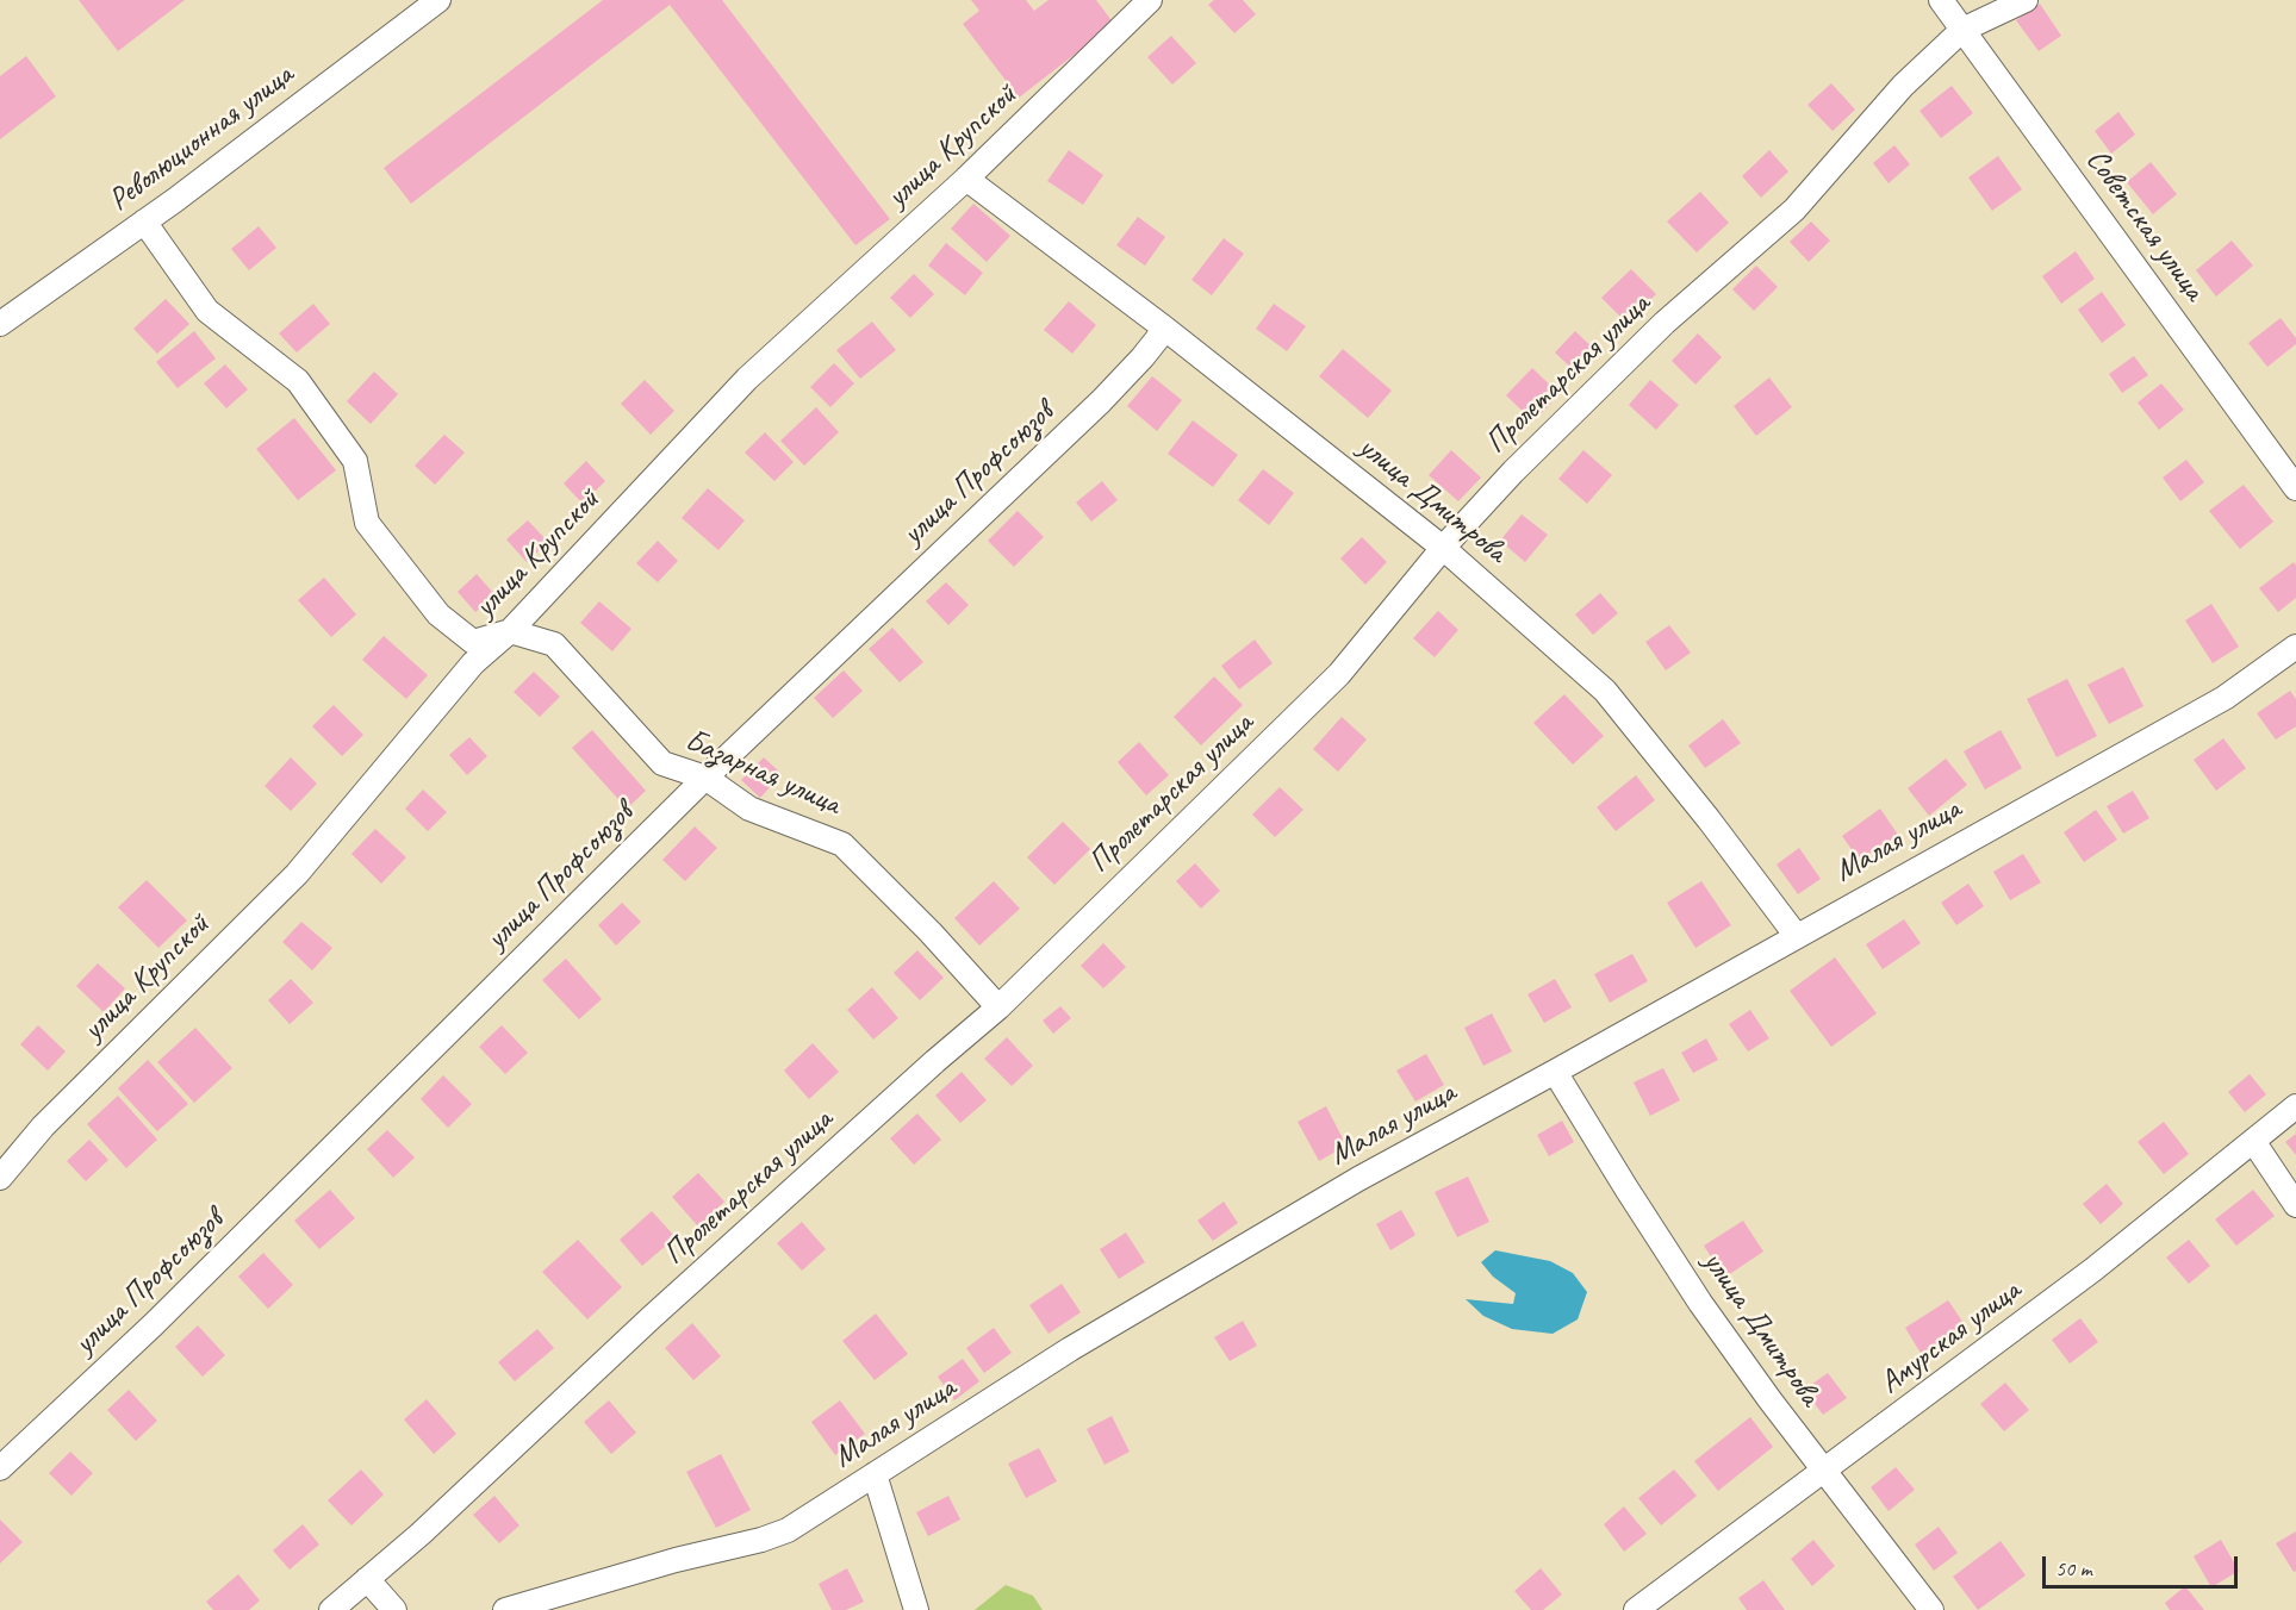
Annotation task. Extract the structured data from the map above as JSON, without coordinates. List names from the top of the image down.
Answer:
{
  "streets": {
    "street": [
      "Революционная улица",
      "улица Крупской",
      "Советская улица",
      "Пролетарская улица",
      "улица Профсоюзов",
      "улица Дмитрова",
      "Базарная улица",
      "Малая улица",
      "Амурская улица"
    ]
  },
  "crossings": [
    ["улица Крупской", "улица Дмитрова"],
    ["улица Крупской", "Базарная улица"],
    ["Советская улица", "Пролетарская улица"],
    ["Пролетарская улица", "улица Дмитрова"],
    ["Пролетарская улица", "Базарная улица"],
    ["улица Профсоюзов", "улица Дмитрова"],
    ["улица Профсоюзов", "Базарная улица"],
    ["улица Дмитрова", "Малая улица"],
    ["улица Дмитрова", "Амурская улица"]
  ],
  "scale_bar": "50 m"
}
